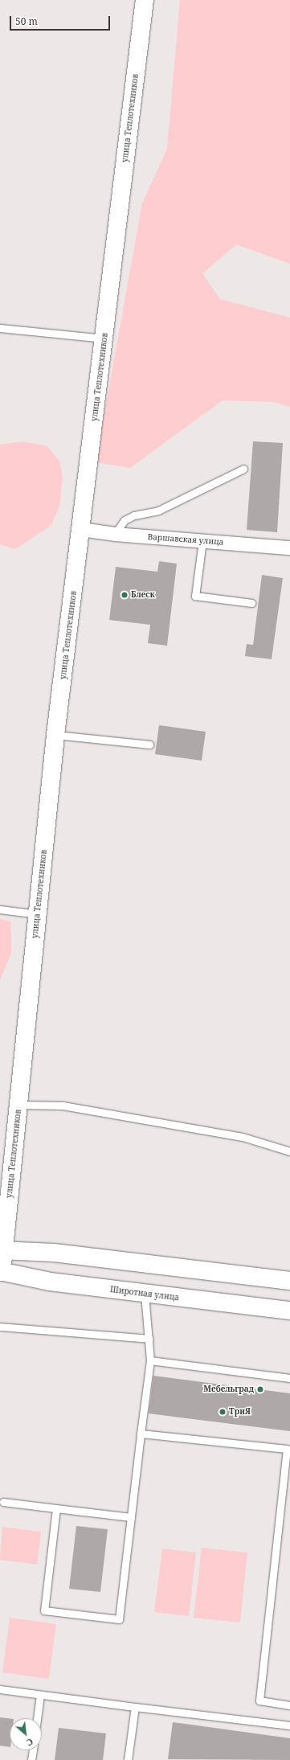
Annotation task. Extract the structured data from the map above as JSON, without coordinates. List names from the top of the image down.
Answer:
{
  "streets": {
    "main road": ["улица Теплотехников", "Широтная улица"],
    "street": ["Варшавская улица"]
  },
  "crossings": [
    ["улица Теплотехников", "Варшавская улица"],
    ["улица Теплотехников", "Широтная улица"]
  ],
  "places": ["Блеск", "Мебельград", "ТриЯ"],
  "scale_bar": "50 m",
  "north": "bottom right"
}
